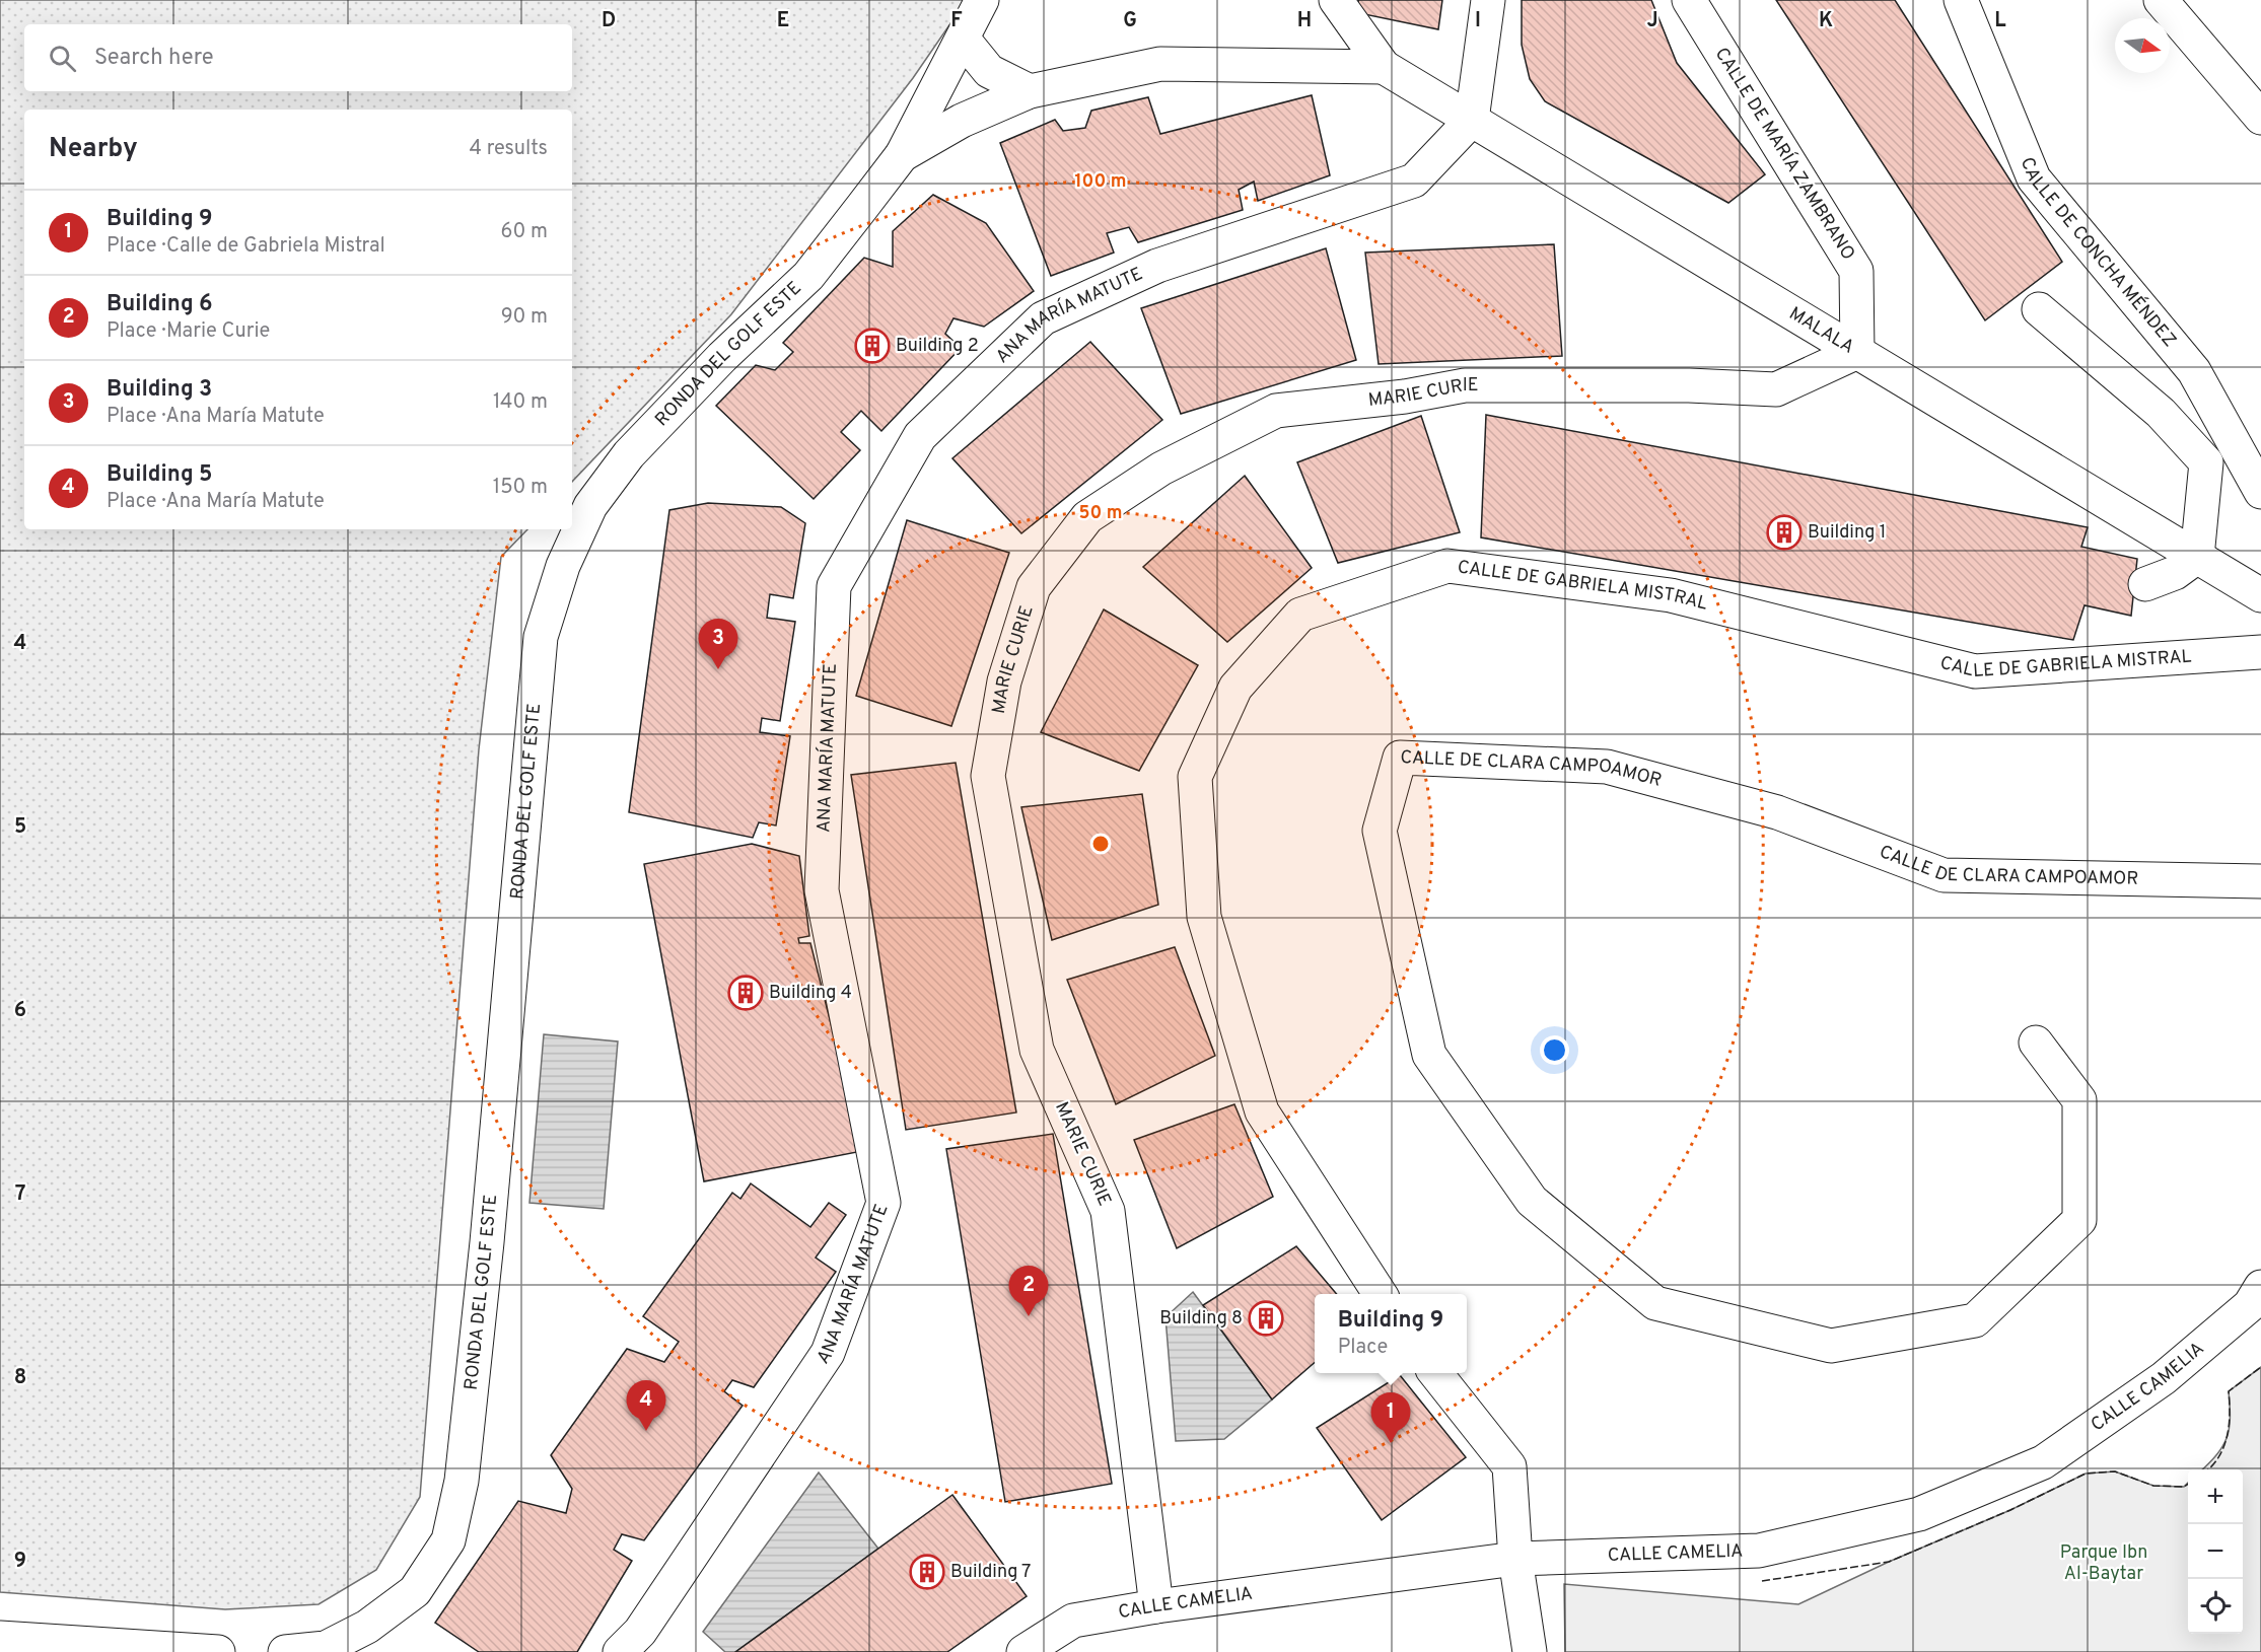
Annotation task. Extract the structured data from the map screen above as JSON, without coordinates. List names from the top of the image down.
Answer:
{
  "streets": {
    "street": [
      "CALLE DE MARÍA ZAMBRANO",
      "CALLE DE CONCHA MÉNDEZ",
      "ANA MARÍA MATUTE",
      "MALALA",
      "RONDA DEL GOLF ESTE",
      "MARIE CURIE",
      "CALLE DE GABRIELA MISTRAL",
      "CALLE DE CLARA CAMPOAMOR",
      "CALLE CAMELIA"
    ]
  },
  "crossings": [
    ["CALLE DE MARÍA ZAMBRANO", "MALALA"],
    ["CALLE DE MARÍA ZAMBRANO", "MARIE CURIE"],
    ["ANA MARÍA MATUTE", "MALALA"],
    ["MALALA", "MARIE CURIE"],
    ["MARIE CURIE", "CALLE CAMELIA"]
  ],
  "parks": ["Parque Ibn Al-Baytar"],
  "places": {
    "building": [
      "Building 2",
      "Building 1",
      "Building 4",
      "Building 8",
      "Building 7"
    ]
  },
  "north": "right",
  "page": {
    "search": "Search here",
    "heading": ["Nearby", "4 results"],
    "list": [
      {
        "mark": "1",
        "name": "Building 9",
        "note": "Place · Calle de Gabriela Mistral",
        "value": "60 m"
      },
      {
        "mark": "2",
        "name": "Building 6",
        "note": "Place · Marie Curie",
        "value": "90 m"
      },
      {
        "mark": "3",
        "name": "Building 3",
        "note": "Place · Ana María Matute",
        "value": "140 m"
      },
      {
        "mark": "4",
        "name": "Building 5",
        "note": "Place · Ana María Matute",
        "value": "150 m"
      }
    ],
    "pins": [
      "3",
      "2",
      "4",
      "1"
    ],
    "popup": ["Building 9", "Place"],
    "map_buttons": ["+", "−"]
  },
  "grid": {
    "columns": [
      "D",
      "E",
      "F",
      "G",
      "H",
      "I",
      "J",
      "K",
      "L"
    ],
    "rows": [
      "4",
      "5",
      "6",
      "7",
      "8",
      "9"
    ]
  },
  "rings": ["100 m", "50 m"]
}
